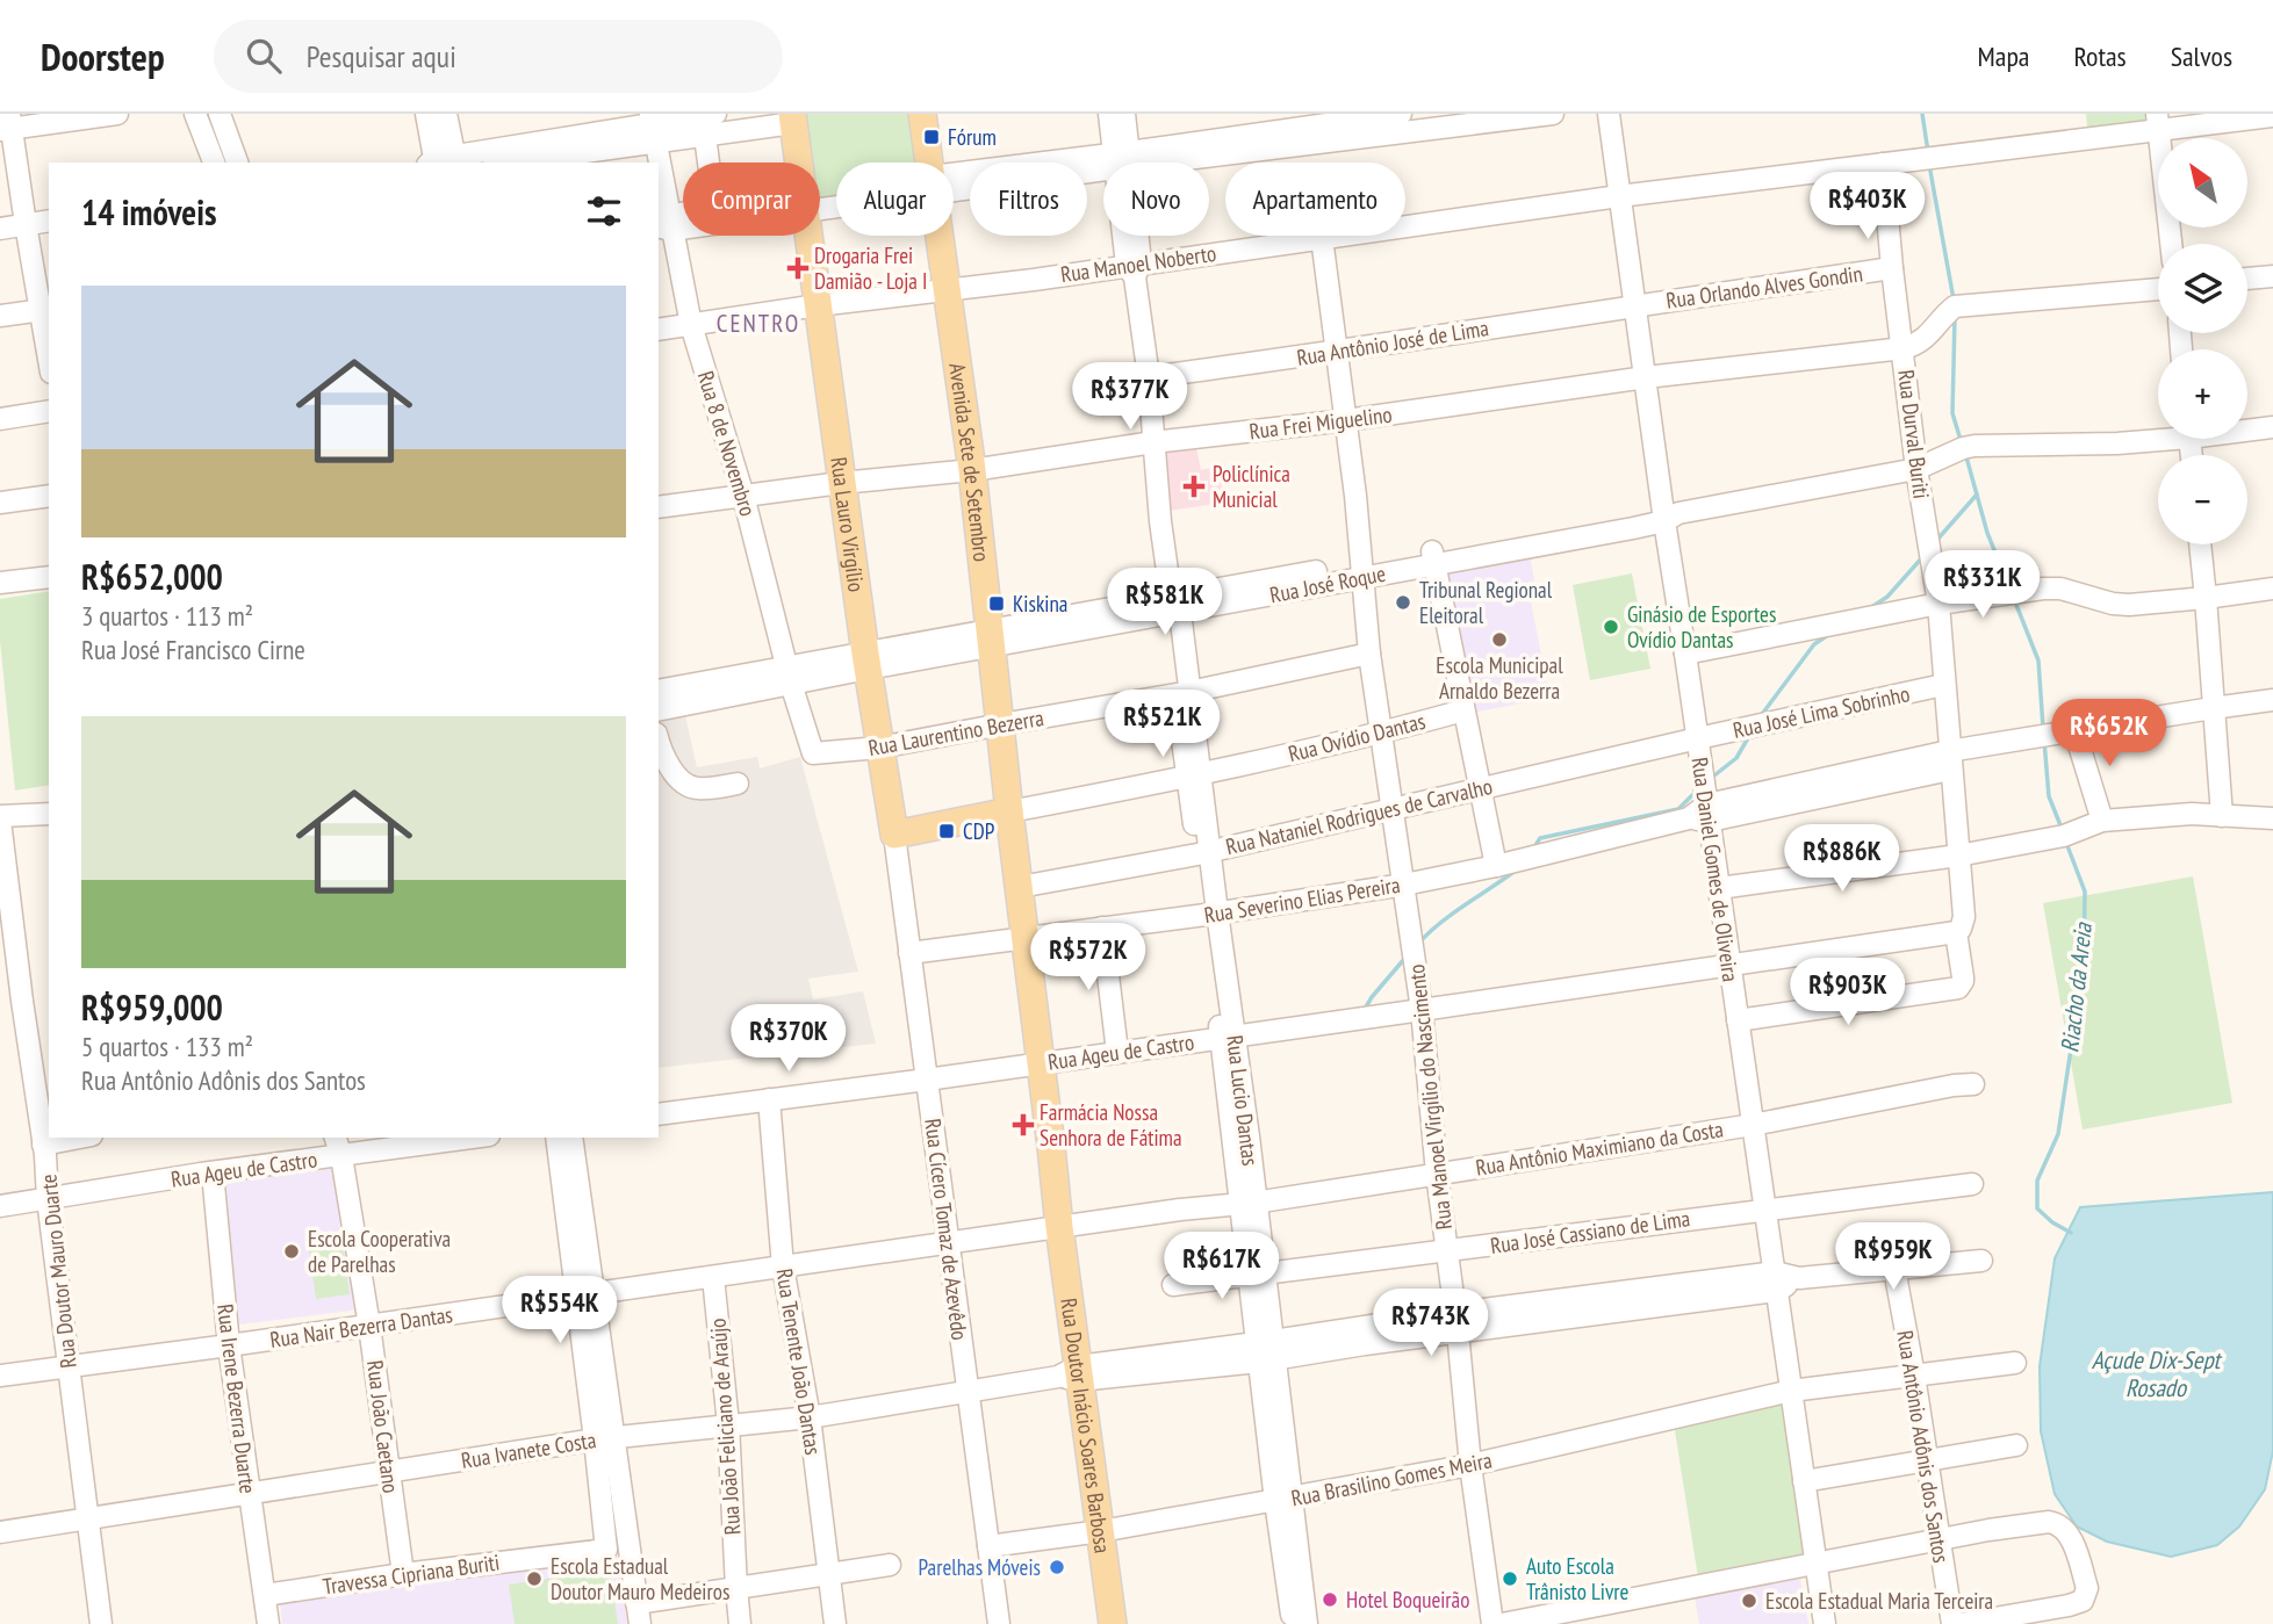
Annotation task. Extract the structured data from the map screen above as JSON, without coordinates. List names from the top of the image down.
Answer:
{
  "streets": {
    "main road": ["Avenida Sete de Setembro", "Rua Lauro Virgílio", "Rua Doutor Inácio Soares Barbosa"],
    "street": [
      "Rua Manoel Noberto",
      "Rua Orlando Alves Gondin",
      "Rua Antônio José de Lima",
      "Rua Frei Miguelino",
      "Rua Durval Buriti",
      "Rua 8 de Novembro",
      "Rua José Roque",
      "Rua José Lima Sobrinho",
      "Rua Laurentino Bezerra",
      "Rua Ovídio Dantas",
      "Rua Nataniel Rodrigues de Carvalho",
      "Rua Daniel Gomes de Oliveira",
      "Rua Severino Elias Pereira",
      "Rua Ageu de Castro",
      "Rua Manoel Virgílio do Nascimento",
      "Rua Lucio Dantas",
      "Rua Antônio Maximiano da Costa",
      "Rua Cícero Tomaz de Azevêdo",
      "Rua José Cassiano de Lima",
      "Rua Doutor Mauro Duarte",
      "Rua Nair Bezerra Dantas",
      "Rua Tenente João Dantas",
      "Rua Irene Bezerra Duarte",
      "Rua João Caetano",
      "Rua João Feliciano de Araújo",
      "Rua Antônio Adônis dos Santos",
      "Rua Ivanete Costa",
      "Rua Brasilino Gomes Meira",
      "Travessa Cipriana Buriti"
    ]
  },
  "crossings": [
    ["Rua Manoel Noberto", "Rua Durval Buriti"],
    ["Rua Manoel Noberto", "Rua 8 de Novembro"],
    ["Rua Manoel Noberto", "Avenida Sete de Setembro"],
    ["Rua Manoel Noberto", "Rua Lauro Virgílio"],
    ["Rua Manoel Noberto", "Rua Daniel Gomes de Oliveira"],
    ["Rua Manoel Noberto", "Rua Lucio Dantas"],
    ["Rua Orlando Alves Gondin", "Rua Antônio José de Lima"],
    ["Rua Orlando Alves Gondin", "Rua Durval Buriti"],
    ["Rua Orlando Alves Gondin", "Rua Daniel Gomes de Oliveira"],
    ["Rua Antônio José de Lima", "Rua Daniel Gomes de Oliveira"],
    ["Rua Antônio José de Lima", "Rua Lucio Dantas"],
    ["Rua Frei Miguelino", "Rua Durval Buriti"],
    ["Rua Frei Miguelino", "Rua 8 de Novembro"],
    ["Rua Frei Miguelino", "Avenida Sete de Setembro"],
    ["Rua Frei Miguelino", "Rua Lauro Virgílio"],
    ["Rua Frei Miguelino", "Rua Daniel Gomes de Oliveira"],
    ["Rua Frei Miguelino", "Rua Lucio Dantas"],
    ["Rua Durval Buriti", "Rua José Roque"],
    ["Rua Durval Buriti", "Rua José Lima Sobrinho"],
    ["Rua Durval Buriti", "Rua Daniel Gomes de Oliveira"],
    ["Rua Durval Buriti", "Rua Severino Elias Pereira"],
    ["Rua Durval Buriti", "Rua Ageu de Castro"],
    ["Rua 8 de Novembro", "Rua José Roque"],
    ["Rua 8 de Novembro", "Rua Laurentino Bezerra"],
    ["Avenida Sete de Setembro", "Rua José Roque"],
    ["Avenida Sete de Setembro", "Rua Laurentino Bezerra"],
    ["Avenida Sete de Setembro", "Rua Ovídio Dantas"],
    ["Avenida Sete de Setembro", "Rua Nataniel Rodrigues de Carvalho"],
    ["Avenida Sete de Setembro", "Rua Severino Elias Pereira"],
    ["Avenida Sete de Setembro", "Rua Ageu de Castro"],
    ["Avenida Sete de Setembro", "Rua Doutor Inácio Soares Barbosa"],
    ["Rua Lauro Virgílio", "Rua José Roque"],
    ["Rua Lauro Virgílio", "Rua Laurentino Bezerra"],
    ["Rua Lauro Virgílio", "Rua Cícero Tomaz de Azevêdo"],
    ["Rua José Roque", "Rua Daniel Gomes de Oliveira"],
    ["Rua José Roque", "Rua Manoel Virgílio do Nascimento"],
    ["Rua José Roque", "Rua Lucio Dantas"],
    ["Rua José Lima Sobrinho", "Rua Nataniel Rodrigues de Carvalho"],
    ["Rua José Lima Sobrinho", "Rua Daniel Gomes de Oliveira"],
    ["Rua Laurentino Bezerra", "Rua Manoel Virgílio do Nascimento"],
    ["Rua Laurentino Bezerra", "Rua Lucio Dantas"],
    ["Rua Ovídio Dantas", "Rua Manoel Virgílio do Nascimento"],
    ["Rua Ovídio Dantas", "Rua Lucio Dantas"],
    ["Rua Nataniel Rodrigues de Carvalho", "Rua Daniel Gomes de Oliveira"],
    ["Rua Nataniel Rodrigues de Carvalho", "Rua Manoel Virgílio do Nascimento"],
    ["Rua Nataniel Rodrigues de Carvalho", "Rua Lucio Dantas"],
    ["Rua Daniel Gomes de Oliveira", "Rua Severino Elias Pereira"],
    ["Rua Daniel Gomes de Oliveira", "Rua Ageu de Castro"],
    ["Rua Daniel Gomes de Oliveira", "Rua Antônio Maximiano da Costa"],
    ["Rua Daniel Gomes de Oliveira", "Rua José Cassiano de Lima"],
    ["Rua Daniel Gomes de Oliveira", "Rua Ivanete Costa"],
    ["Rua Daniel Gomes de Oliveira", "Rua Brasilino Gomes Meira"],
    ["Rua Severino Elias Pereira", "Rua Manoel Virgílio do Nascimento"],
    ["Rua Severino Elias Pereira", "Rua Lucio Dantas"],
    ["Rua Severino Elias Pereira", "Rua Cícero Tomaz de Azevêdo"],
    ["Rua Ageu de Castro", "Rua Manoel Virgílio do Nascimento"],
    ["Rua Ageu de Castro", "Rua Lucio Dantas"],
    ["Rua Ageu de Castro", "Rua Cícero Tomaz de Azevêdo"],
    ["Rua Ageu de Castro", "Rua Doutor Mauro Duarte"],
    ["Rua Ageu de Castro", "Rua Tenente João Dantas"],
    ["Rua Ageu de Castro", "Rua Irene Bezerra Duarte"],
    ["Rua Ageu de Castro", "Rua Doutor Inácio Soares Barbosa"],
    ["Rua Ageu de Castro", "Rua João Caetano"],
    ["Rua Manoel Virgílio do Nascimento", "Rua Antônio Maximiano da Costa"],
    ["Rua Manoel Virgílio do Nascimento", "Rua José Cassiano de Lima"],
    ["Rua Manoel Virgílio do Nascimento", "Rua Ivanete Costa"],
    ["Rua Manoel Virgílio do Nascimento", "Rua Brasilino Gomes Meira"],
    ["Rua Lucio Dantas", "Rua Antônio Maximiano da Costa"],
    ["Rua Lucio Dantas", "Rua José Cassiano de Lima"],
    ["Rua Lucio Dantas", "Rua Ivanete Costa"],
    ["Rua Lucio Dantas", "Rua Brasilino Gomes Meira"],
    ["Rua Antônio Maximiano da Costa", "Rua Nair Bezerra Dantas"],
    ["Rua Antônio Maximiano da Costa", "Rua Doutor Inácio Soares Barbosa"],
    ["Rua Cícero Tomaz de Azevêdo", "Rua Nair Bezerra Dantas"],
    ["Rua Cícero Tomaz de Azevêdo", "Rua Ivanete Costa"],
    ["Rua Cícero Tomaz de Azevêdo", "Rua Brasilino Gomes Meira"],
    ["Rua Doutor Mauro Duarte", "Rua Nair Bezerra Dantas"],
    ["Rua Doutor Mauro Duarte", "Rua Ivanete Costa"],
    ["Rua Nair Bezerra Dantas", "Rua Tenente João Dantas"],
    ["Rua Nair Bezerra Dantas", "Rua Irene Bezerra Duarte"],
    ["Rua Nair Bezerra Dantas", "Rua Doutor Inácio Soares Barbosa"],
    ["Rua Nair Bezerra Dantas", "Rua João Caetano"],
    ["Rua Nair Bezerra Dantas", "Rua João Feliciano de Araújo"],
    ["Rua Tenente João Dantas", "Rua Ivanete Costa"],
    ["Rua Irene Bezerra Duarte", "Rua Ivanete Costa"],
    ["Rua Irene Bezerra Duarte", "Travessa Cipriana Buriti"],
    ["Rua Doutor Inácio Soares Barbosa", "Rua Ivanete Costa"],
    ["Rua Doutor Inácio Soares Barbosa", "Rua Brasilino Gomes Meira"],
    ["Rua João Caetano", "Rua Ivanete Costa"],
    ["Rua João Caetano", "Travessa Cipriana Buriti"],
    ["Rua João Feliciano de Araújo", "Rua Ivanete Costa"],
    ["Rua Antônio Adônis dos Santos", "Rua Brasilino Gomes Meira"],
    ["Rua Ivanete Costa", "Travessa Cipriana Buriti"]
  ],
  "districts": ["CENTRO"],
  "water": ["Riacho da Areia", "Açude Dix-Sept Rosado"],
  "places": {
    "transit": ["Fórum", "Kiskina", "CDP"],
    "health": ["Drogaria Frei Damião - Loja I", "Policlínica Municial", "Farmácia Nossa Senhora de Fátima"],
    "other": [
      "Tribunal Regional Eleitoral",
      "Ginásio de Esportes Ovídio Dantas",
      "Escola Municipal Arnaldo Bezerra",
      "Escola Cooperativa de Parelhas",
      "Parelhas Móveis",
      "Escola Estadual Doutor Mauro Medeiros",
      "Auto Escola Trânisto Livre",
      "Hotel Boqueirão",
      "Escola Estadual Maria Terceira"
    ]
  },
  "north": "top left",
  "page": {
    "header": "Doorstep",
    "search": "Pesquisar aqui",
    "nav": ["Mapa", "Rotas", "Salvos"],
    "map_buttons": ["+", "−"],
    "chip": [
      "Comprar",
      "Alugar",
      "Filtros",
      "Novo",
      "Apartamento"
    ],
    "heading": "14 imóveis",
    "price": [
      "R$403K",
      "R$377K",
      "R$331K",
      "R$581K",
      "R$521K",
      "R$652K",
      "R$886K",
      "R$572K",
      "R$903K",
      "R$370K",
      "R$959K",
      "R$617K",
      "R$554K",
      "R$743K"
    ],
    "list": [
      {
        "name": "R$652,000",
        "note": "3 quartos · 113 m² · Rua José Francisco Cirne"
      },
      {
        "name": "R$959,000",
        "note": "5 quartos · 133 m² · Rua Antônio Adônis dos Santos"
      }
    ]
  }
}
